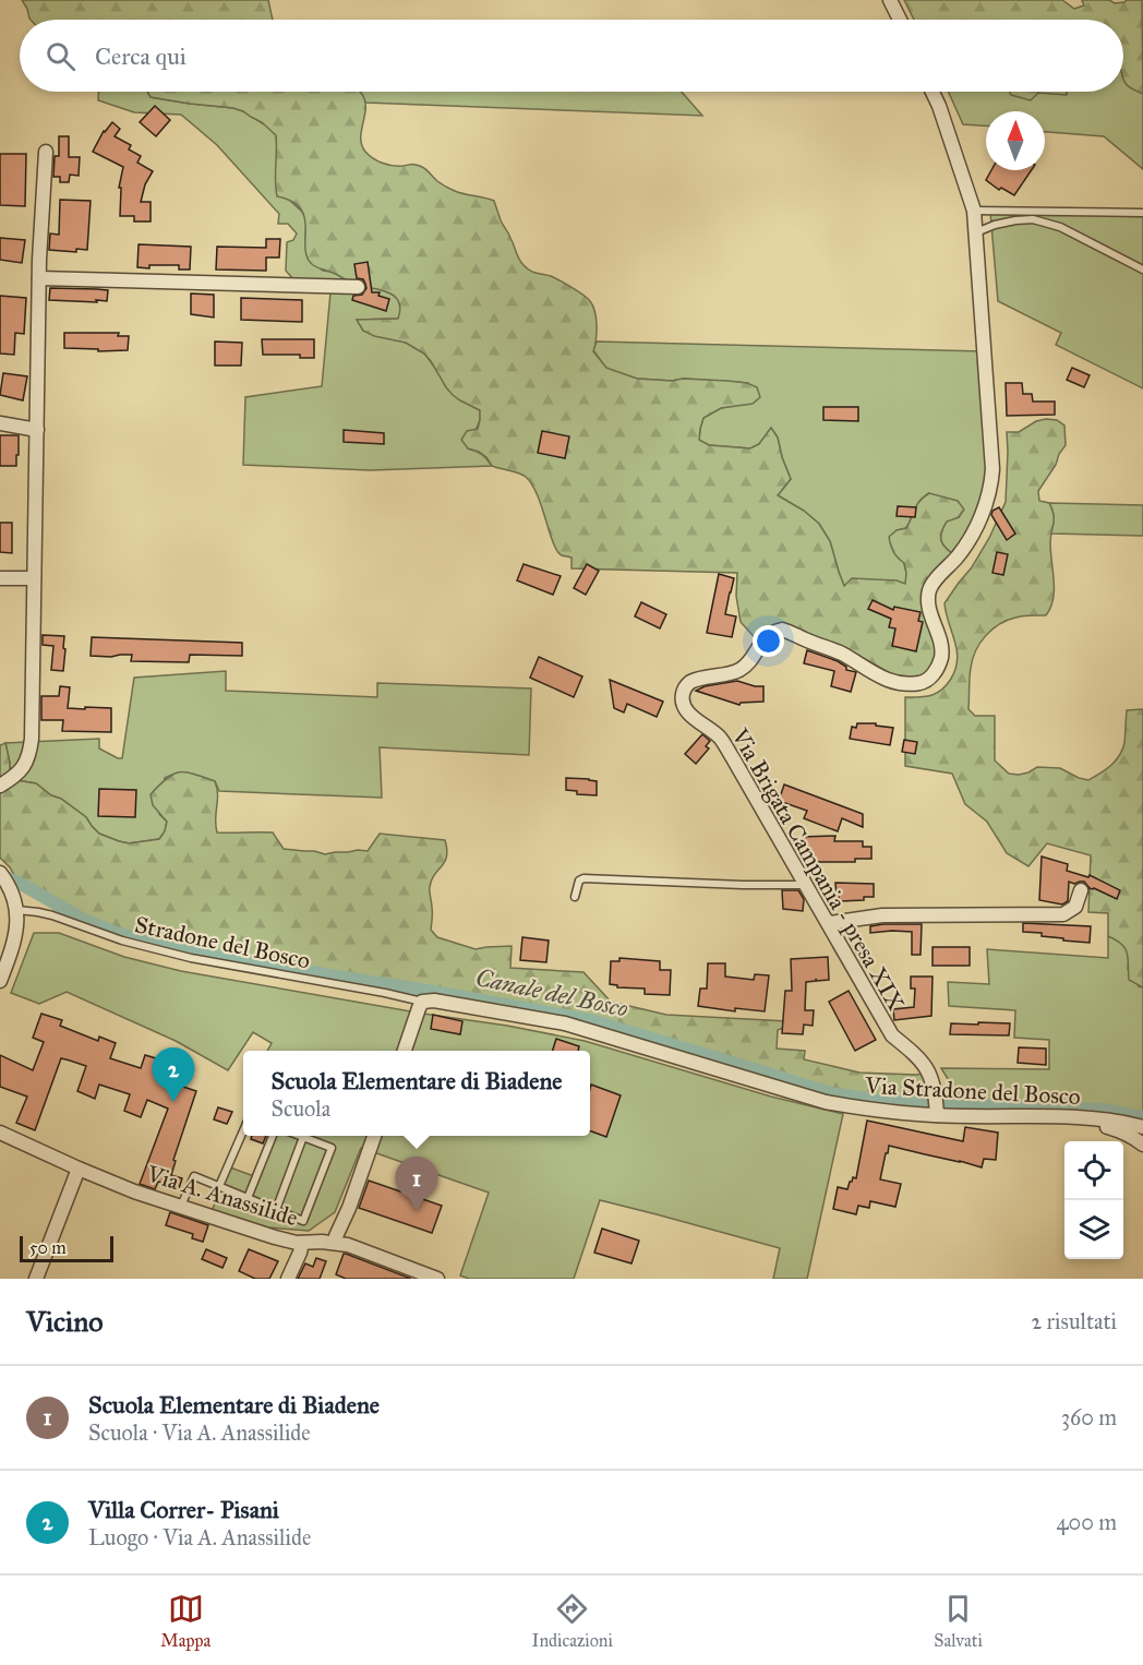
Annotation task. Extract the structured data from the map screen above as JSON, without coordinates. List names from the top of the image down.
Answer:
{
  "streets": {
    "street": ["Via Brigata Campania - presa XIX", "Via Stradone del Bosco", "Via A. Anassilide"],
    "lane": ["Stradone del Bosco"]
  },
  "crossings": [
    ["Via Brigata Campania - presa XIX", "Via Stradone del Bosco"],
    ["Stradone del Bosco", "Via Stradone del Bosco"]
  ],
  "water": ["Canale del Bosco"],
  "scale_bar": "50 m",
  "north": "top",
  "page": {
    "search": "Cerca qui",
    "pins": ["2", "1"],
    "popup": ["Scuola Elementare di Biadene", "Scuola"],
    "scale": "50 m",
    "heading": ["Vicino", "2 risultati"],
    "list": [
      {
        "mark": "1",
        "name": "Scuola Elementare di Biadene",
        "note": "Scuola · Via A. Anassilide",
        "value": "360 m"
      },
      {
        "mark": "2",
        "name": "Villa Correr- Pisani",
        "note": "Luogo · Via A. Anassilide",
        "value": "400 m"
      }
    ],
    "nav": ["Mappa", "Indicazioni", "Salvati"]
  }
}
